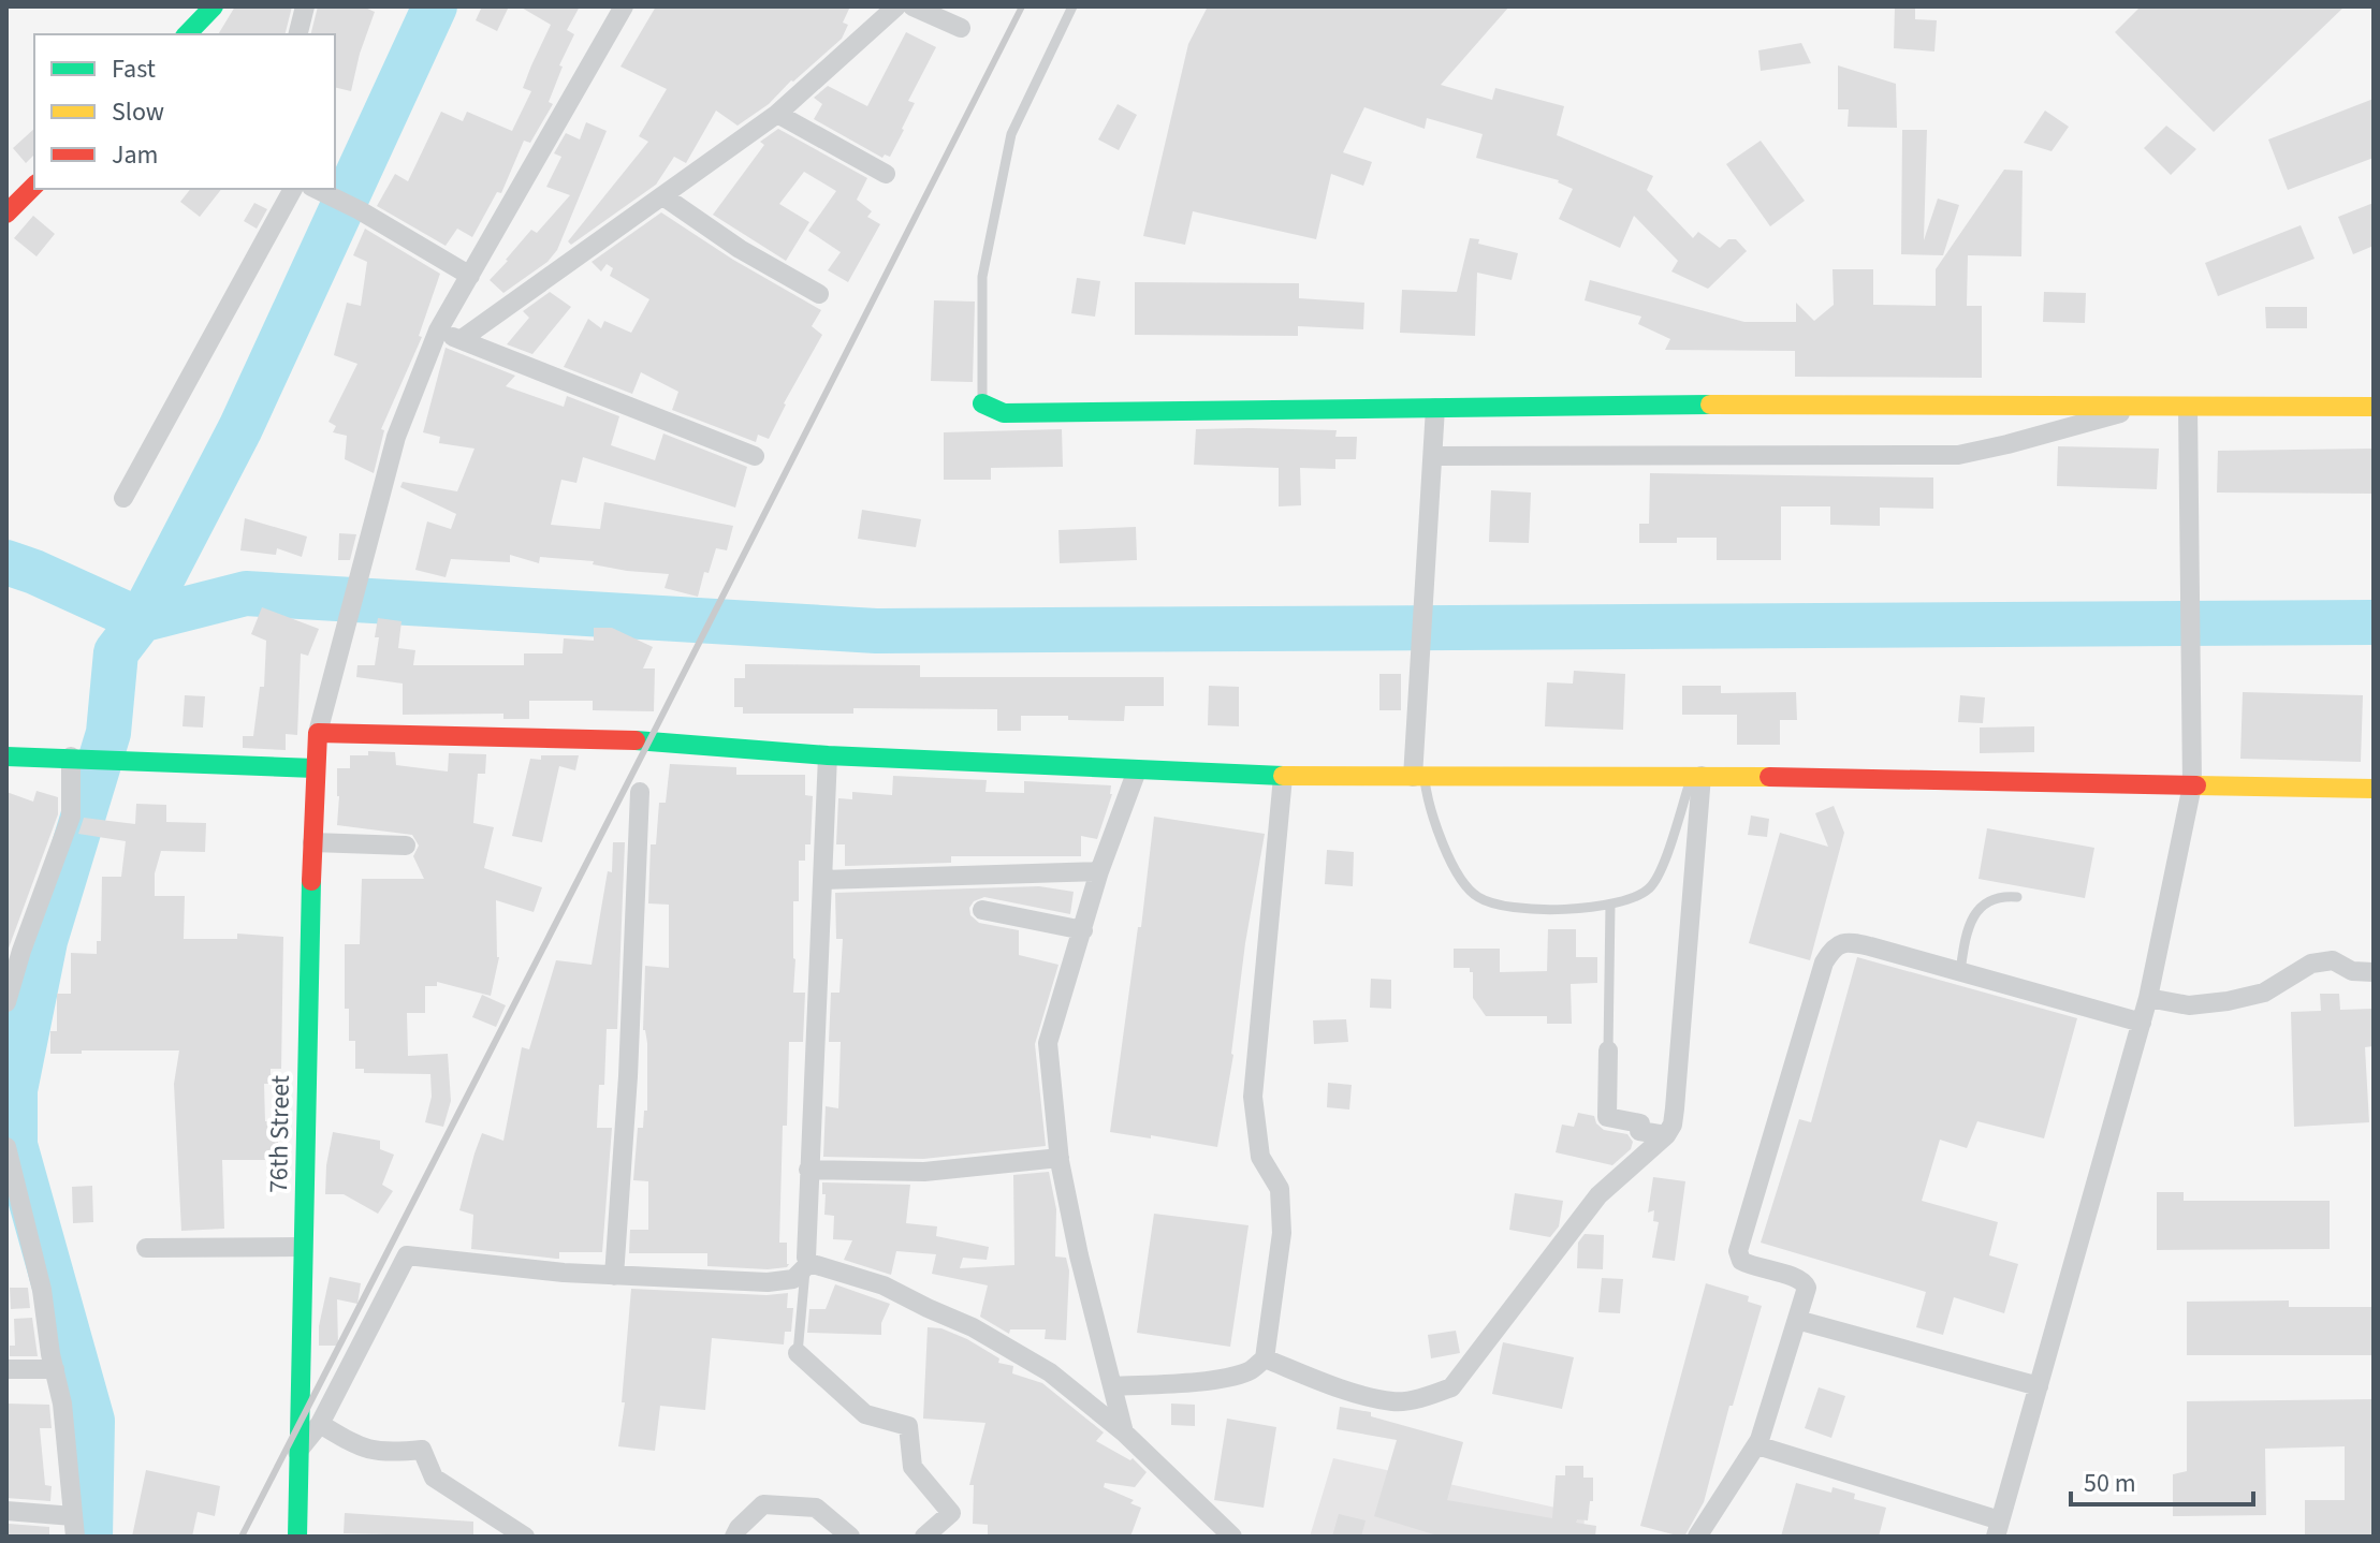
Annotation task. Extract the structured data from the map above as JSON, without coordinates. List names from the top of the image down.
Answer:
{
  "streets": {
    "street": ["76th Street"]
  },
  "legend": ["Fast", "Slow", "Jam"],
  "scale_bar": "50 m"
}
